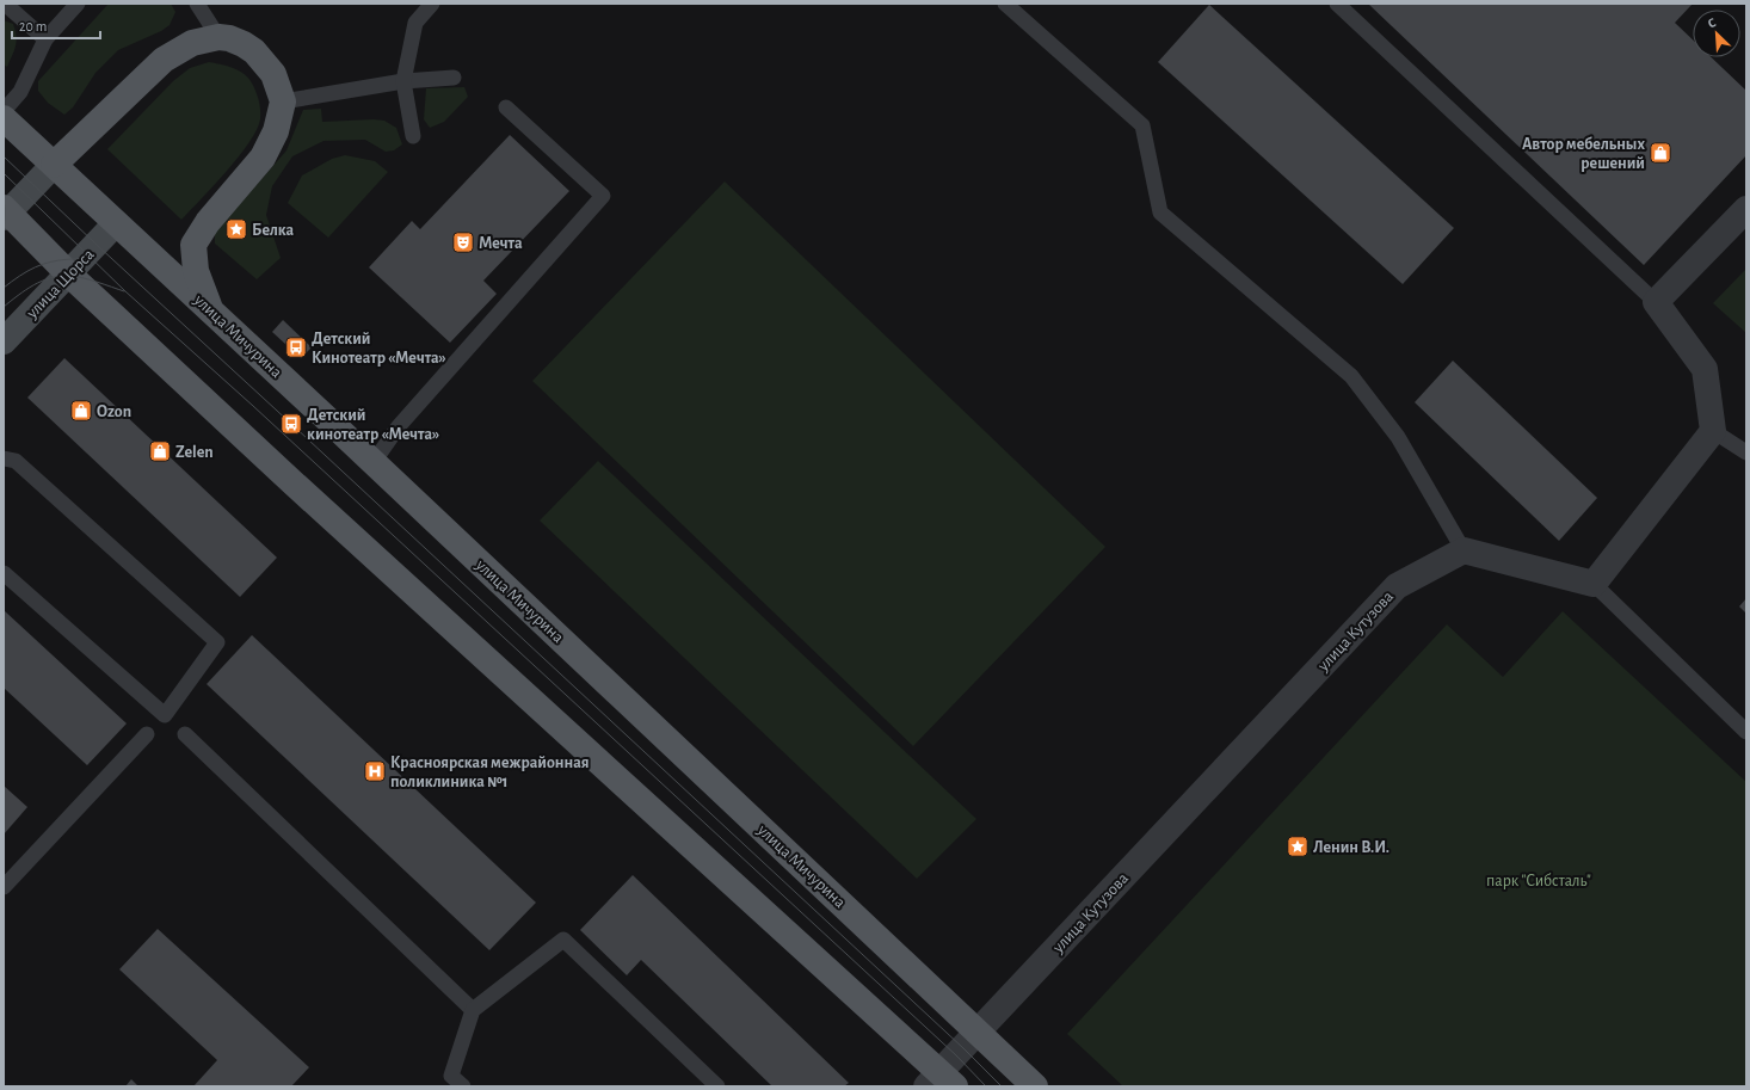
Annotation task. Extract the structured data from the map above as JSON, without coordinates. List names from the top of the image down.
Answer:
{
  "streets": {
    "main road": ["улица Щорса", "улица Мичурина"],
    "street": ["улица Кутузова"]
  },
  "crossings": [
    ["улица Щорса", "улица Мичурина"],
    ["улица Мичурина", "улица Кутузова"]
  ],
  "parks": ["парк \"Сибсталь\""],
  "places": {
    "shop": ["Автор мебельных решений", "Ozon", "Zelen"],
    "place": ["Белка", "Ленин В.И."],
    "theatre": ["Мечта"],
    "bus stop": ["Детский Кинотеатр «Мечта»", "Детский кинотеатр «Мечта»"],
    "hospital": ["Красноярская межрайонная поликлиника №1"]
  },
  "scale_bar": "20 m",
  "north": "top left"
}
